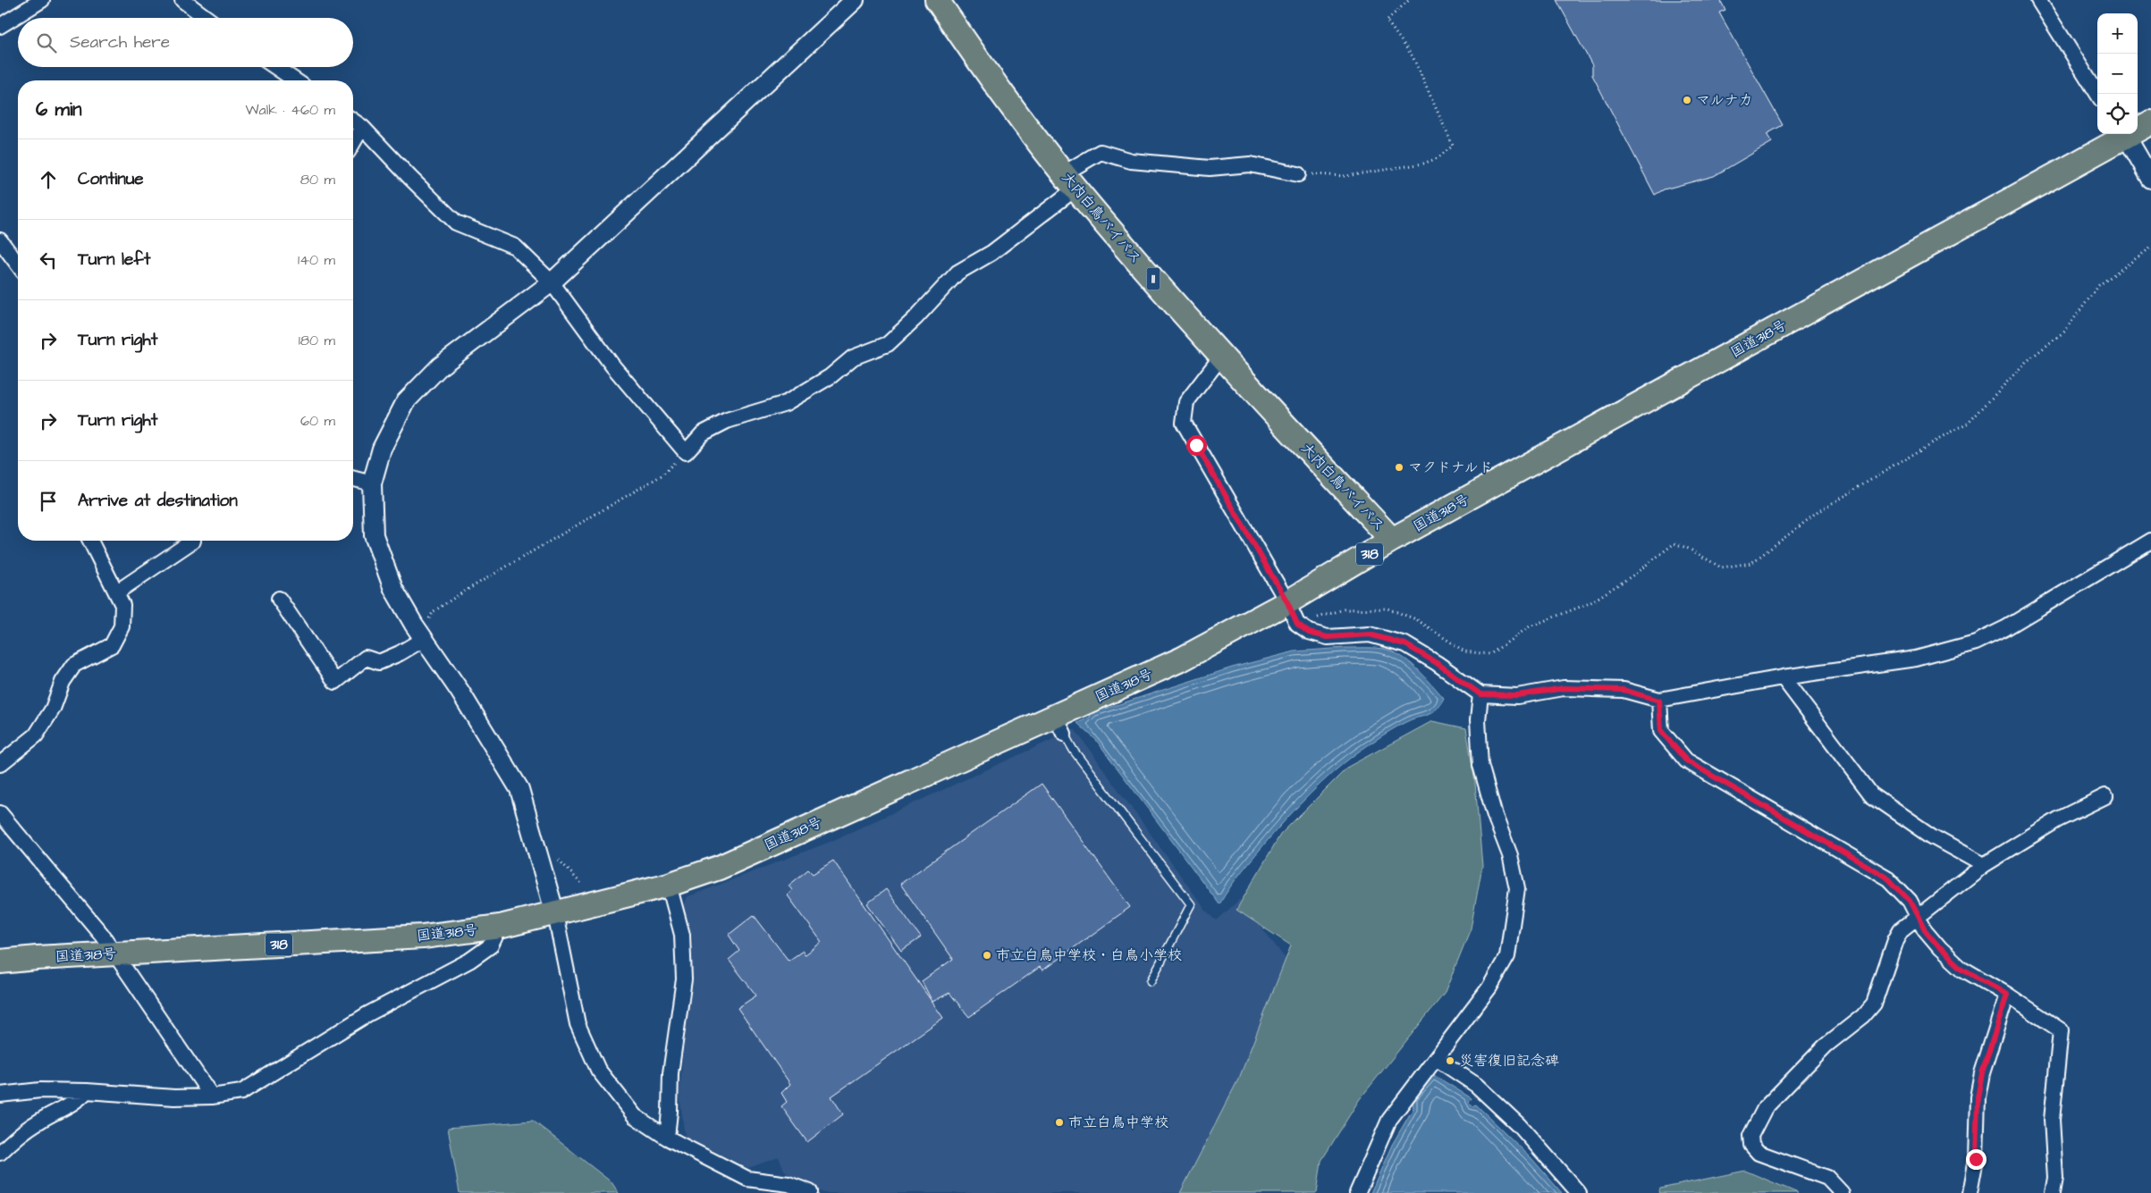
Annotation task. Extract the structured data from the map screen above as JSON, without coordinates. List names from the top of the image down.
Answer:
{
  "streets": {
    "highway": [
      "大内白鳥バイパス",
      "11",
      "国道318号",
      "318"
    ]
  },
  "crossings": [
    ["大内白鳥バイパス", "国道318号"]
  ],
  "places": [
    "マルナカ",
    "マクドナルド",
    "市立白鳥中学校・白鳥小学校",
    "災害復旧記念碑",
    "市立白鳥中学校"
  ],
  "page": {
    "map_buttons": ["+", "−"],
    "search": "Search here",
    "heading": ["6 min", "Walk · 460 m"],
    "list": [
      ["Continue", "80 m"],
      ["Turn left", "140 m"],
      ["Turn right", "180 m"],
      ["Turn right", "60 m"],
      "Arrive at destination"
    ]
  }
}
